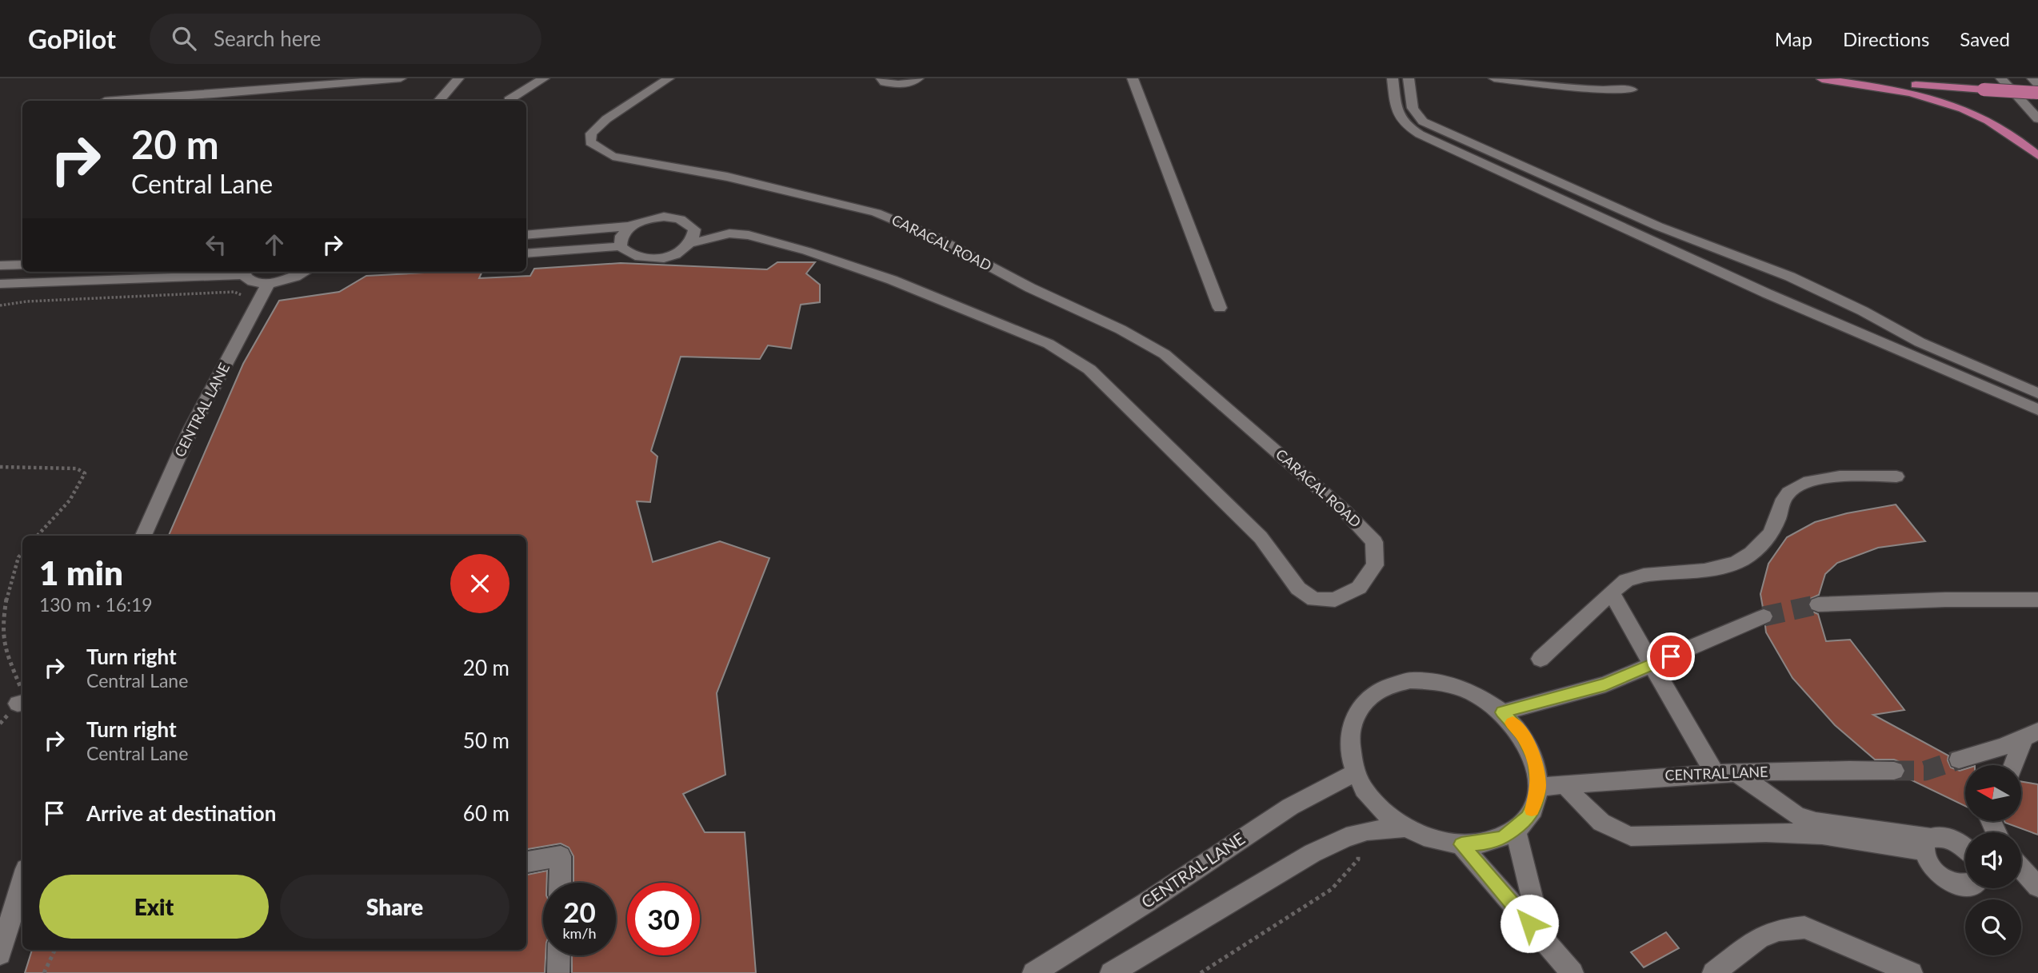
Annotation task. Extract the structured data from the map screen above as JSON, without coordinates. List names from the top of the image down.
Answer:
{
  "streets": {
    "street": ["CARACAL ROAD", "CENTRAL LANE"]
  },
  "north": "left",
  "page": {
    "header": "GoPilot",
    "search": "Search here",
    "nav": ["Map", "Directions", "Saved"],
    "turn": ["20 m", "Central Lane"],
    "heading": ["1 min", "130 m · 16:19"],
    "list": [
      {
        "name": "Turn right",
        "note": "Central Lane",
        "value": "20 m"
      },
      {
        "name": "Turn right",
        "note": "Central Lane",
        "value": "50 m"
      },
      {
        "name": "Arrive at destination",
        "value": "60 m"
      }
    ],
    "buttons": ["Exit", "Share"],
    "speed": "20 km/h",
    "limit": "30"
  }
}
